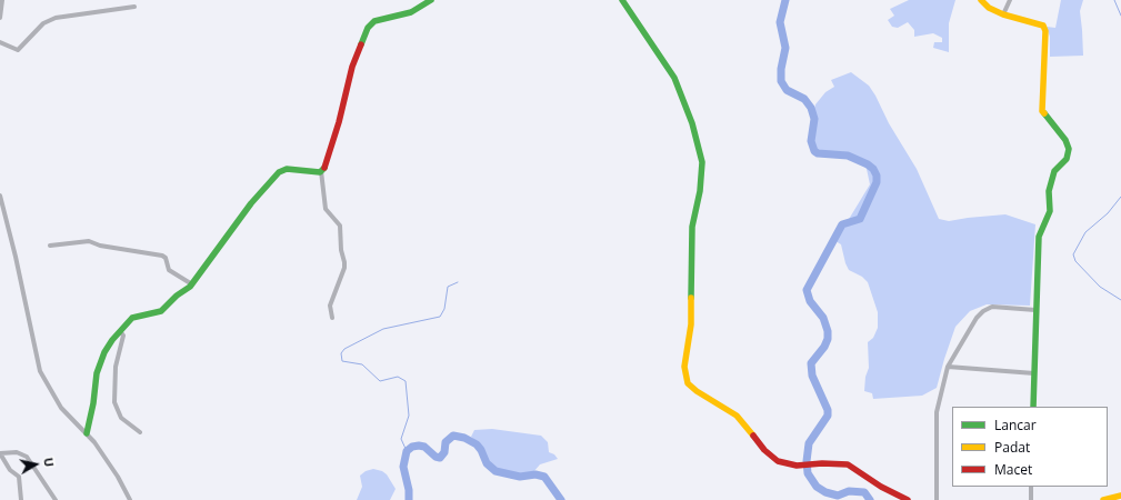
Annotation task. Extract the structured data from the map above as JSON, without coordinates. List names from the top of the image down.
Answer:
{
  "legend": ["Lancar", "Padat", "Macet"],
  "north": "right"
}
